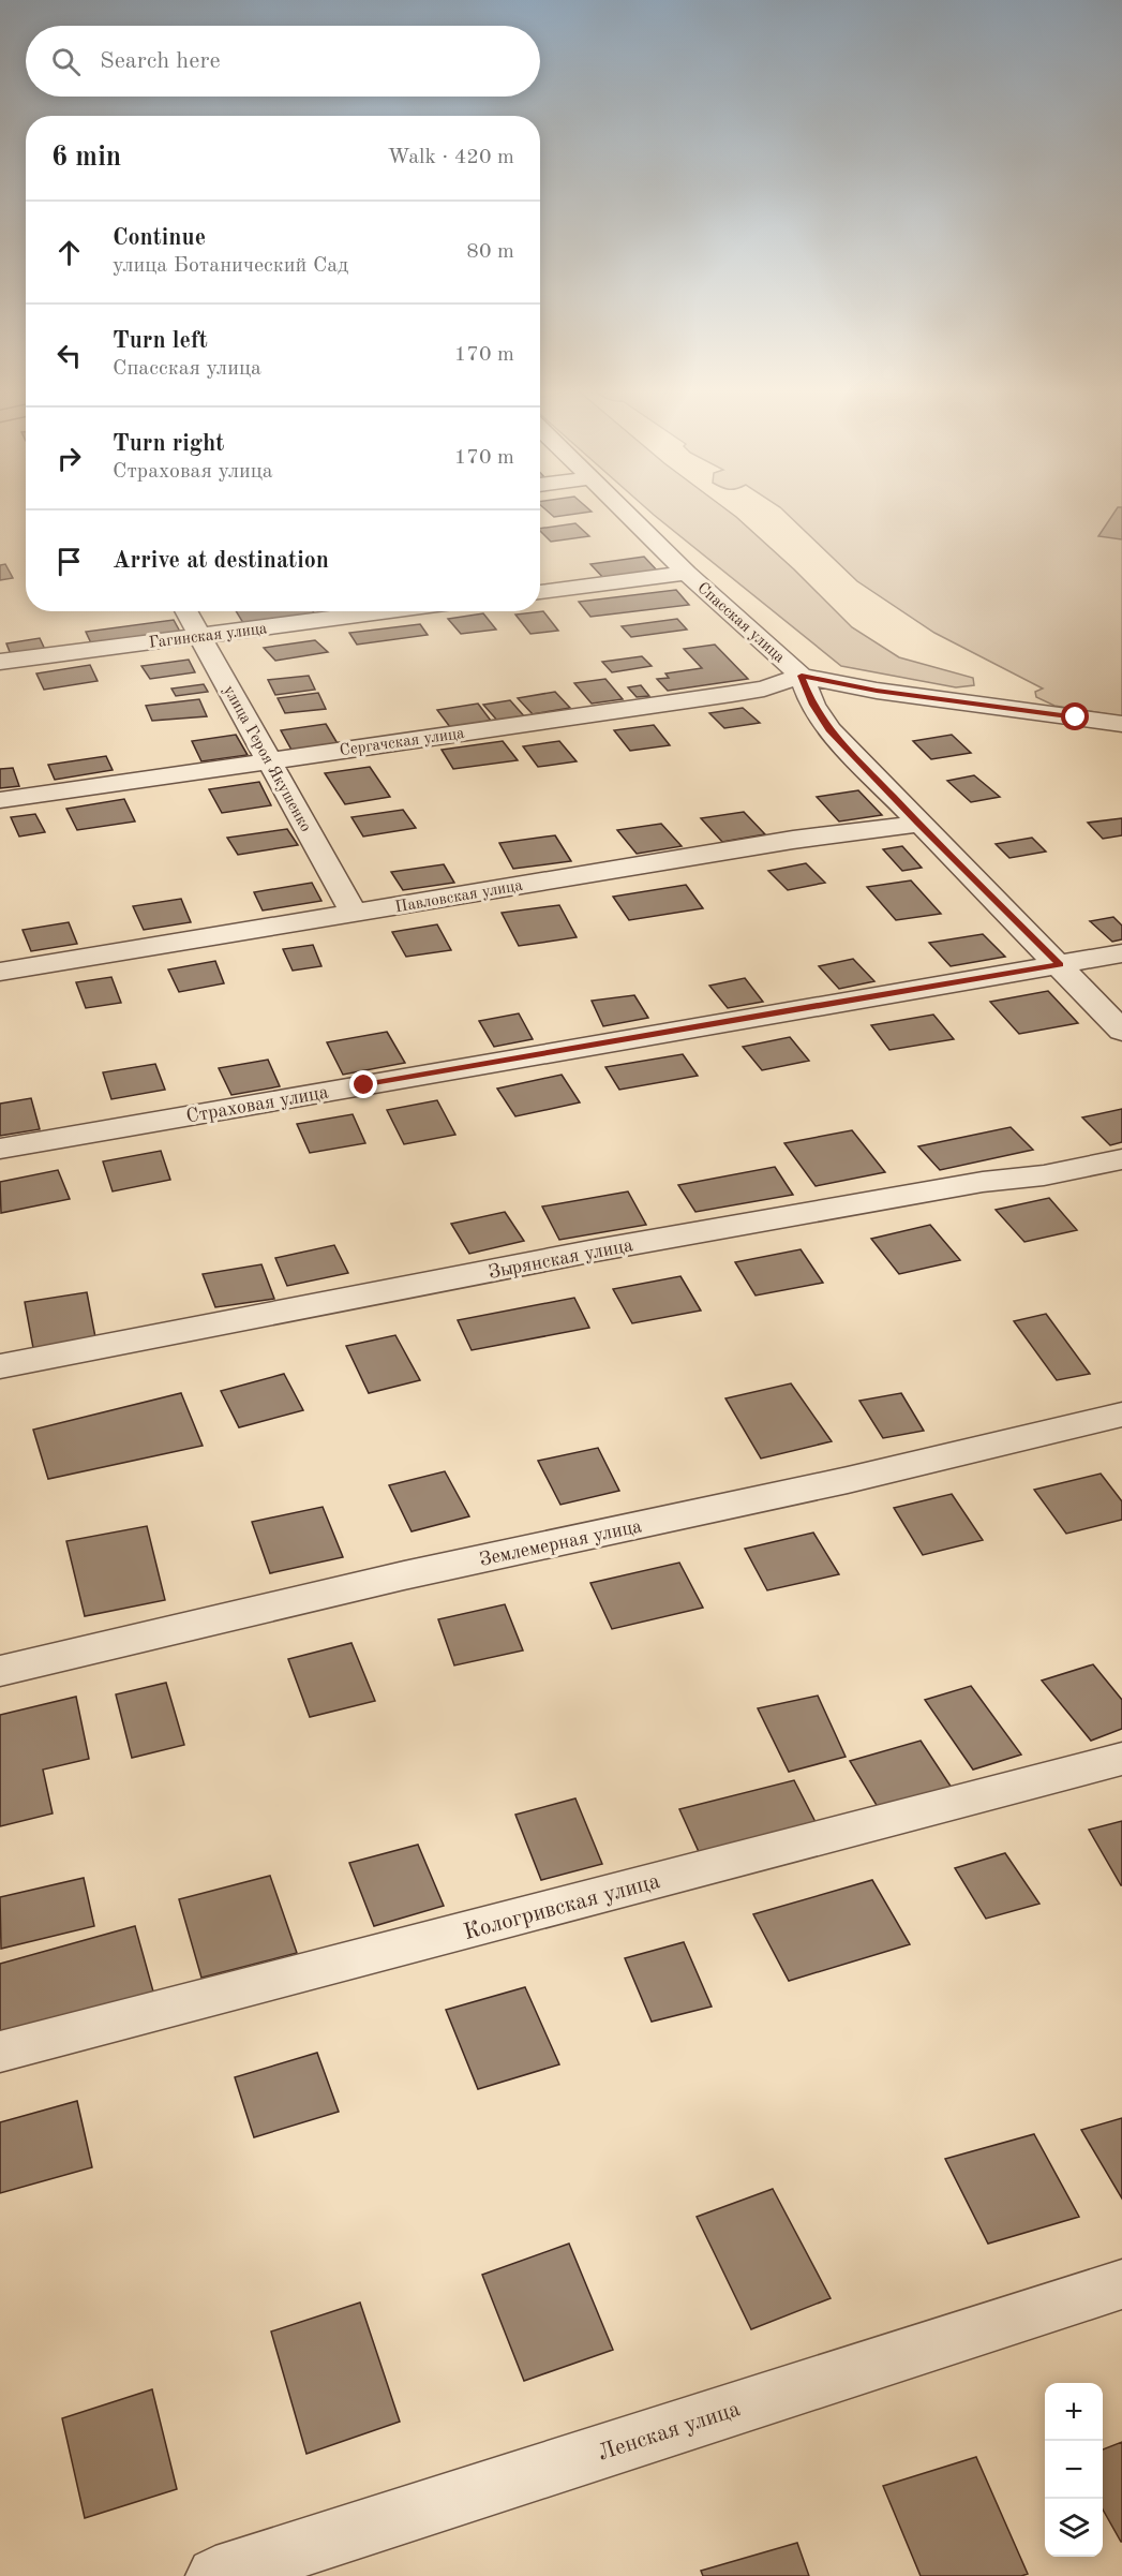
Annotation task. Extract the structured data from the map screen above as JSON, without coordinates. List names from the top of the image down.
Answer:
{
  "streets": {
    "street": [
      "Спасская улица",
      "Гагинская улица",
      "Сергачская улица",
      "улица Героя Якушенко",
      "Павловская улица",
      "Страховая улица",
      "Зырянская улица",
      "Землемерная улица",
      "Кологривская улица",
      "Ленская улица"
    ]
  },
  "crossings": [
    ["Спасская улица", "Сергачская улица"],
    ["Спасская улица", "Павловская улица"],
    ["Спасская улица", "Страховая улица"],
    ["Гагинская улица", "улица Героя Якушенко"],
    ["Сергачская улица", "улица Героя Якушенко"],
    ["улица Героя Якушенко", "Павловская улица"]
  ],
  "page": {
    "search": "Search here",
    "heading": ["6 min", "Walk · 420 m"],
    "list": [
      ["Continue", "улица Ботанический Сад", "80 m"],
      ["Turn left", "Спасская улица", "170 m"],
      ["Turn right", "Страховая улица", "170 m"],
      "Arrive at destination"
    ],
    "map_buttons": ["+", "−"]
  }
}
